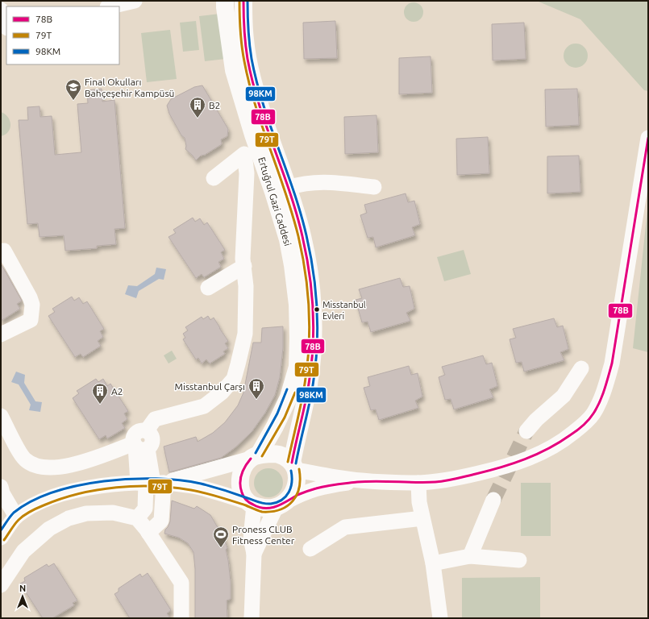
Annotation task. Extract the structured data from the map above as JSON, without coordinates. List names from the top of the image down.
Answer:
{
  "streets": {
    "main road": ["Ertuğrul Gazi Caddesi"]
  },
  "places": {
    "school or university": ["Final Okulları Bahçeşehir Kampüsü"],
    "building": ["B2", "Misstanbul Çarşı", "A2"],
    "other": ["Misstanbul Evleri"],
    "sports": ["Proness CLUB Fitness Center"]
  },
  "lines": ["transit line 78B", "transit line 79T", "transit line 98KM"],
  "legend": ["78B", "79T", "98KM"],
  "north": "top"
}
